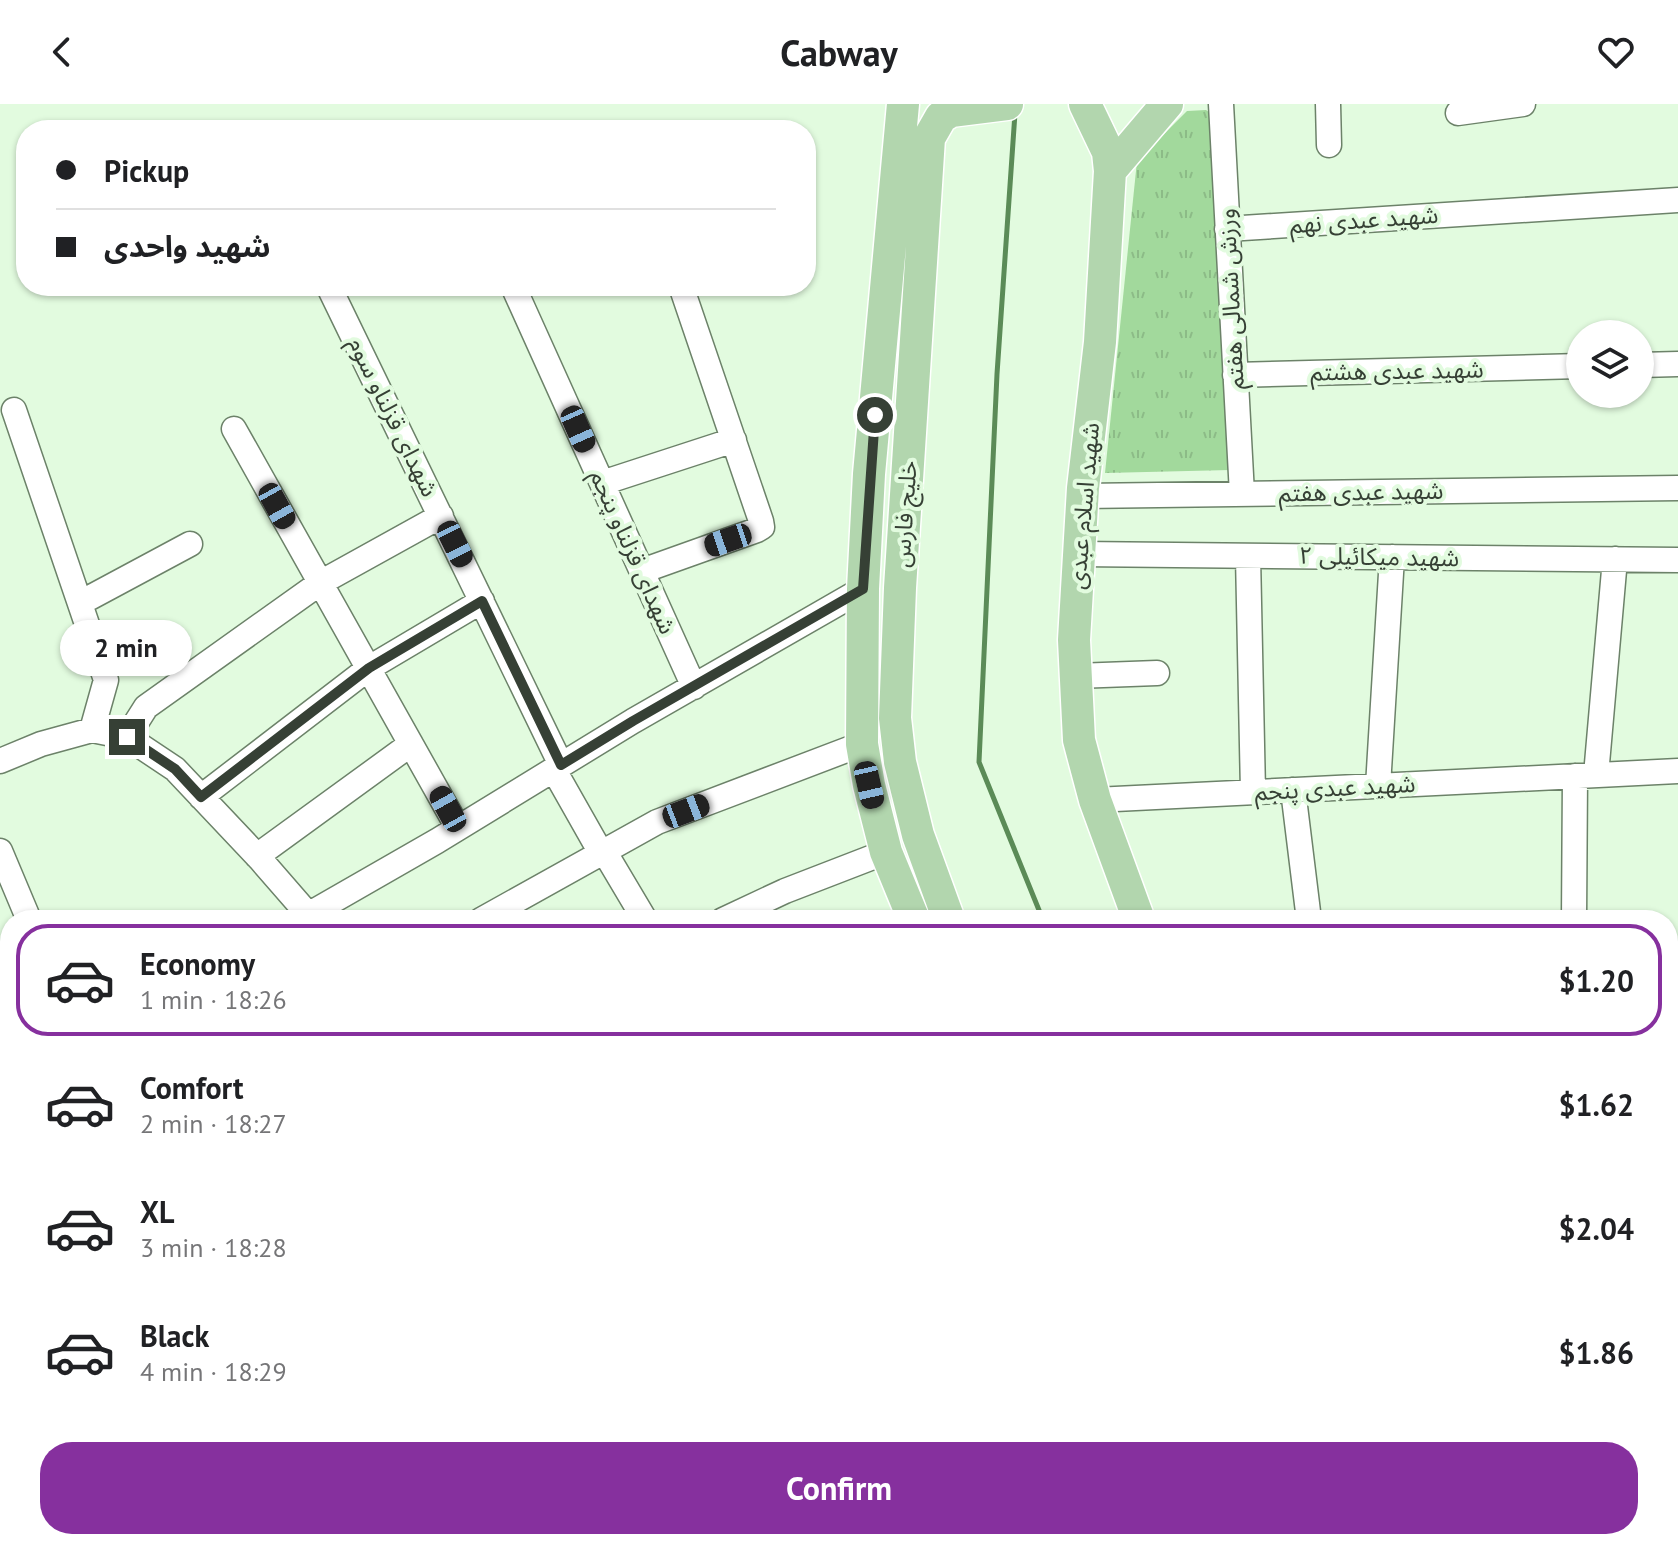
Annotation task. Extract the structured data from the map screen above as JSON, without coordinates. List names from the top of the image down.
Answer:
{
  "streets": {
    "main road": ["شهید اسلام عبدی", "خلیج فارس"],
    "street": [
      "شهید عبدی نهم",
      "ورزش شمالی هفتم",
      "شهید عبدی هشتم",
      "شهدای قزلناو سوم",
      "شهید عبدی هفتم",
      "شهدای قزلناو پنجم",
      "شهید میکائیلی ۲",
      "شهید عبدی پنجم"
    ]
  },
  "crossings": [
    ["شهید عبدی نهم", "ورزش شمالی هفتم"],
    ["ورزش شمالی هفتم", "شهید عبدی هشتم"],
    ["ورزش شمالی هفتم", "شهید عبدی هفتم"],
    ["شهید عبدی هفتم", "شهید اسلام عبدی"],
    ["شهید اسلام عبدی", "شهید میکائیلی ۲"],
    ["شهید اسلام عبدی", "شهید عبدی پنجم"]
  ],
  "page": {
    "header": "Cabway",
    "banner": ["Pickup", "شهید واحدی"],
    "bubble": "2 min",
    "list": [
      {
        "name": "Economy",
        "note": "1 min · 18:26",
        "value": "$1.20"
      },
      {
        "name": "Comfort",
        "note": "2 min · 18:27",
        "value": "$1.62"
      },
      {
        "name": "XL",
        "note": "3 min · 18:28",
        "value": "$2.04"
      },
      {
        "name": "Black",
        "note": "4 min · 18:29",
        "value": "$1.86"
      }
    ],
    "buttons": "Confirm"
  }
}
